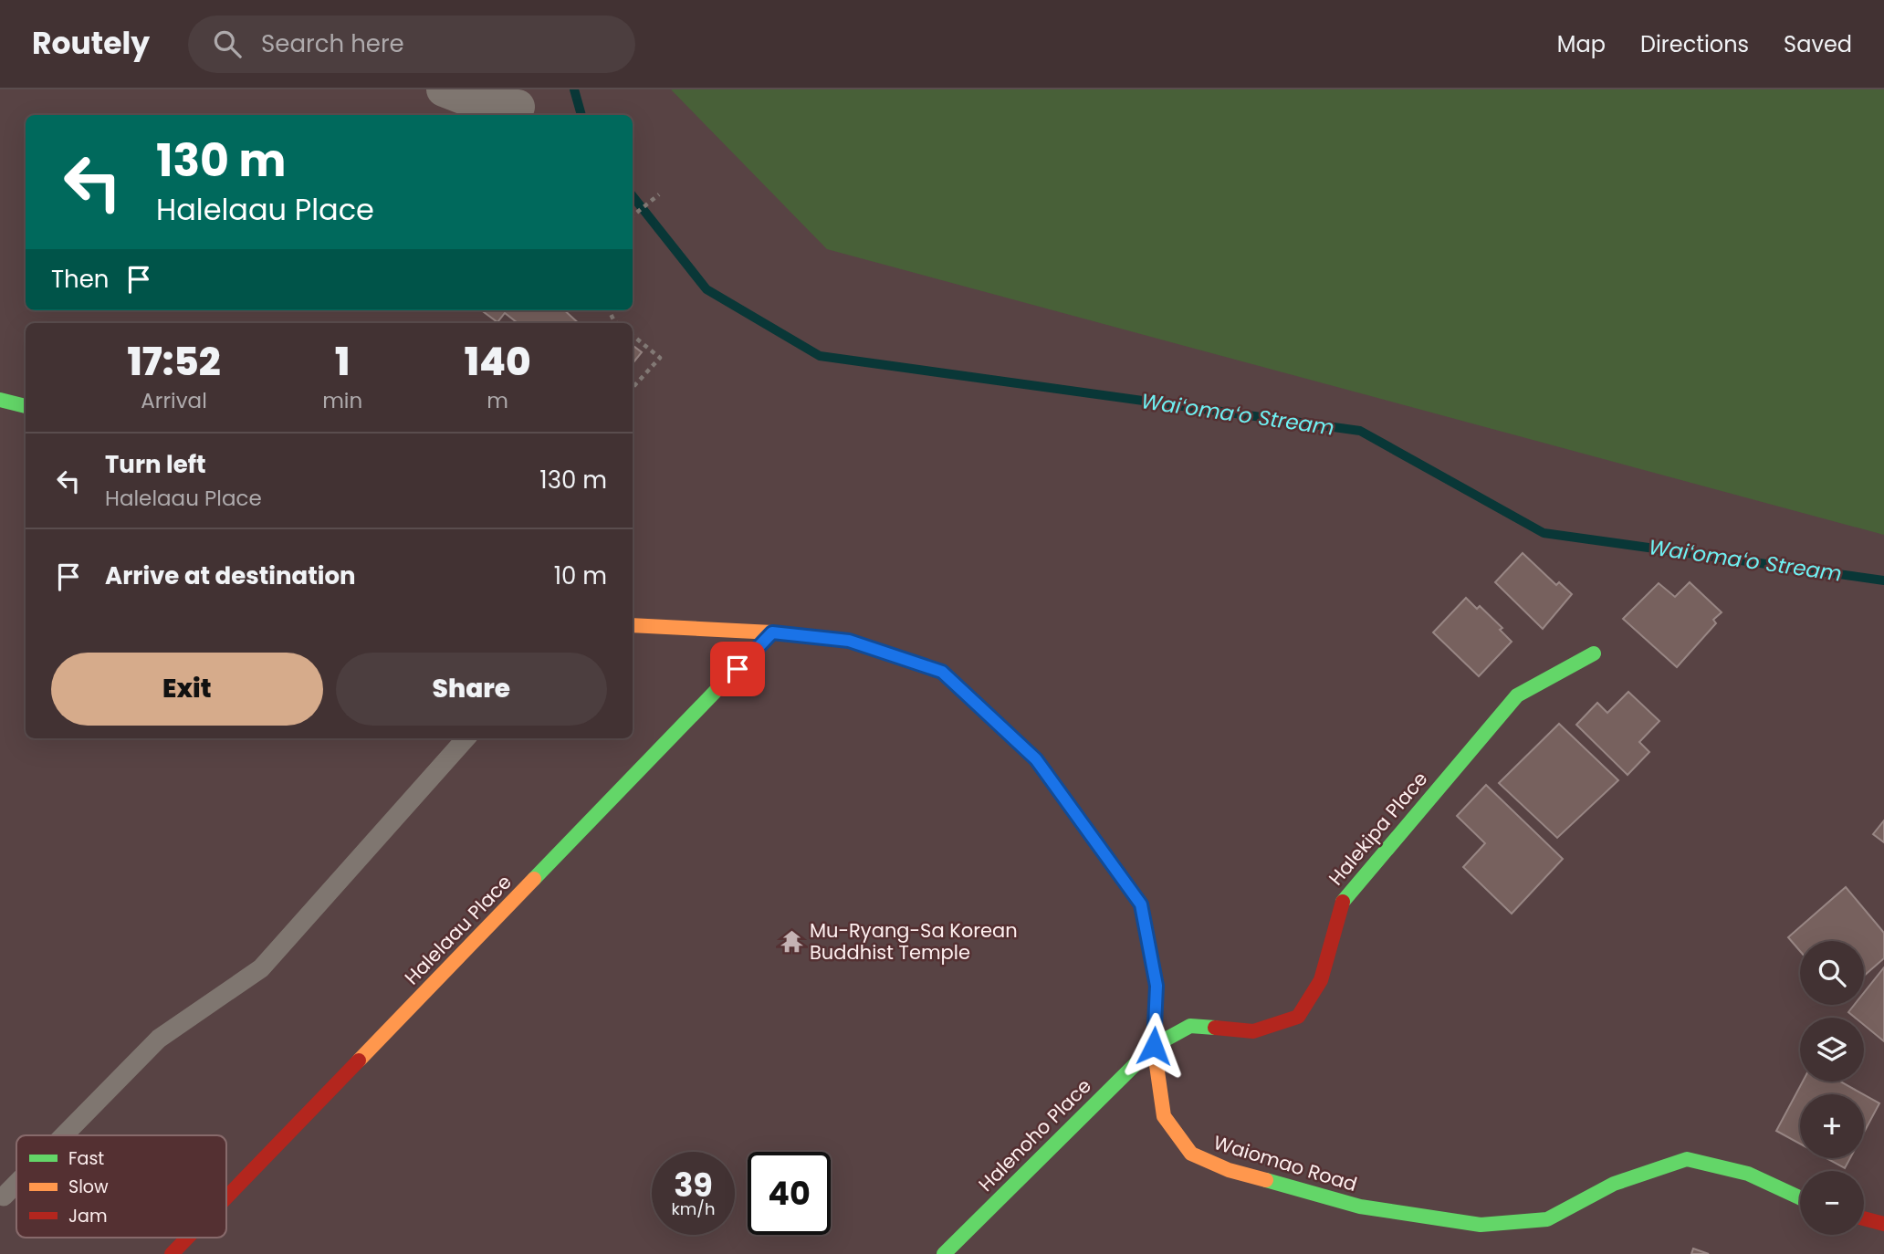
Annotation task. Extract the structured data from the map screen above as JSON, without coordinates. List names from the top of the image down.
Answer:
{
  "streets": {
    "street": [
      "Halekipa Place",
      "Halelaau Place",
      "Halenoho Place",
      "Waiomao Road"
    ]
  },
  "crossings": [
    ["Halekipa Place", "Halenoho Place"],
    ["Halekipa Place", "Waiomao Road"],
    ["Halelaau Place", "Waiomao Road"],
    ["Halenoho Place", "Waiomao Road"]
  ],
  "water": ["Waiʻomaʻo Stream"],
  "places": {
    "temple": ["Mu-Ryang-Sa Korean Buddhist Temple"]
  },
  "legend": ["Fast", "Slow", "Jam"],
  "page": {
    "header": "Routely",
    "search": "Search here",
    "nav": ["Map", "Directions", "Saved"],
    "turn": ["130 m", "Halelaau Place"],
    "then": "Then",
    "eta": [
      "17:52",
      "Arrival",
      "1",
      "min",
      "140",
      "m"
    ],
    "list": [
      {
        "name": "Turn left",
        "note": "Halelaau Place",
        "value": "130 m"
      },
      {
        "name": "Arrive at destination",
        "value": "10 m"
      }
    ],
    "buttons": ["Exit", "Share"],
    "map_buttons": ["+", "−"],
    "speed": "39 km/h",
    "limit": "40"
  }
}
